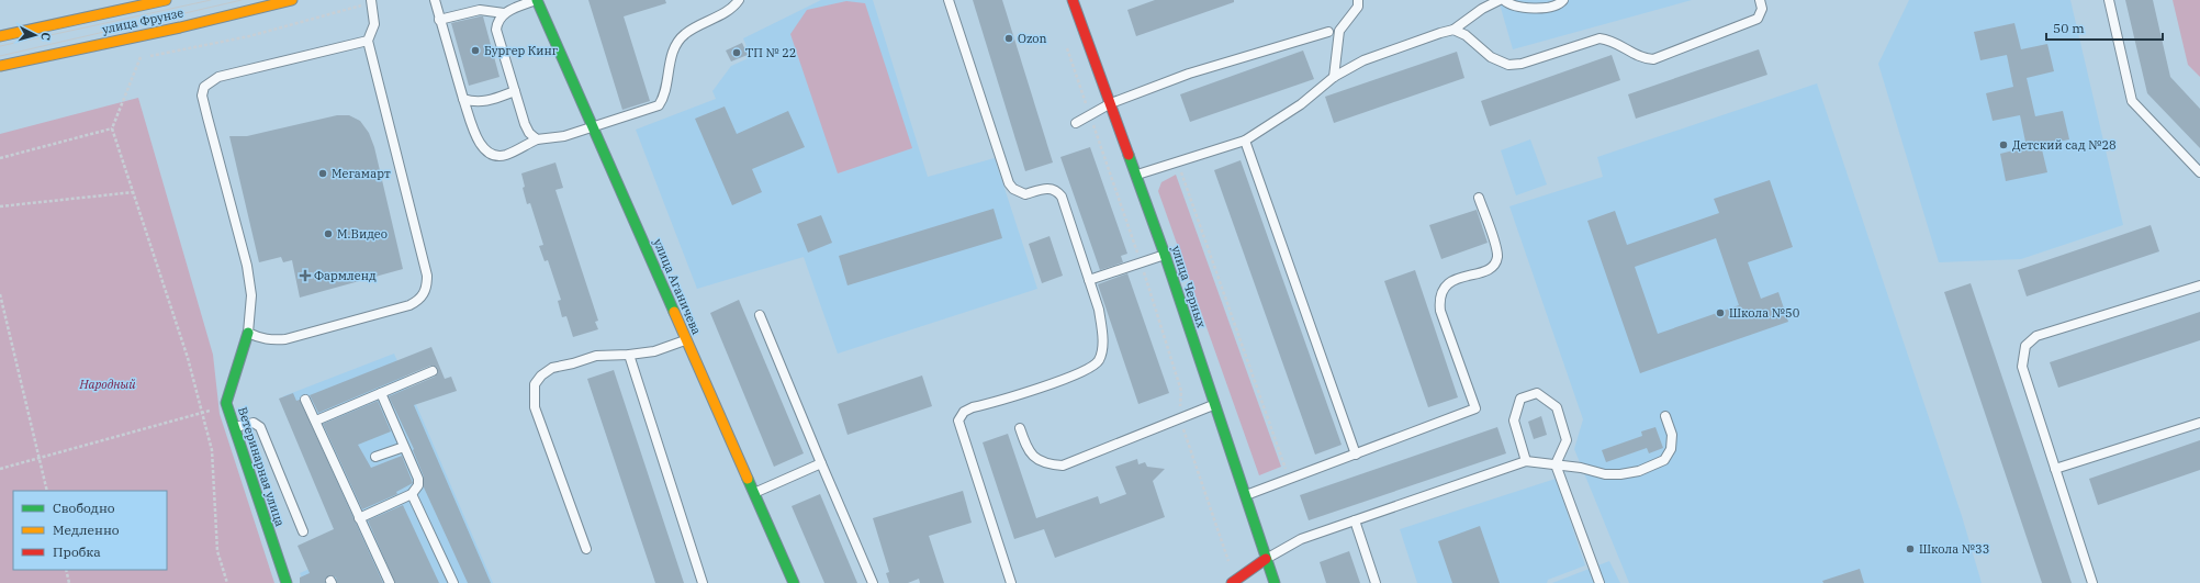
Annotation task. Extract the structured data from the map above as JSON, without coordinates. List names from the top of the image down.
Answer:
{
  "streets": {
    "street": [
      "улица Фрунзе",
      "улица Аганичева",
      "улица Черных",
      "Ветеринарная улица"
    ]
  },
  "parks": ["Народный"],
  "places": {
    "other": [
      "Ozon",
      "Бургер Кинг",
      "ТП № 22",
      "Детский сад №28",
      "Мегамарт",
      "М.Видео",
      "Школа №50",
      "Школа №33"
    ],
    "health": ["Фармленд"]
  },
  "legend": ["Свободно", "Медленно", "Пробка"],
  "scale_bar": "50 m",
  "north": "right"
}
